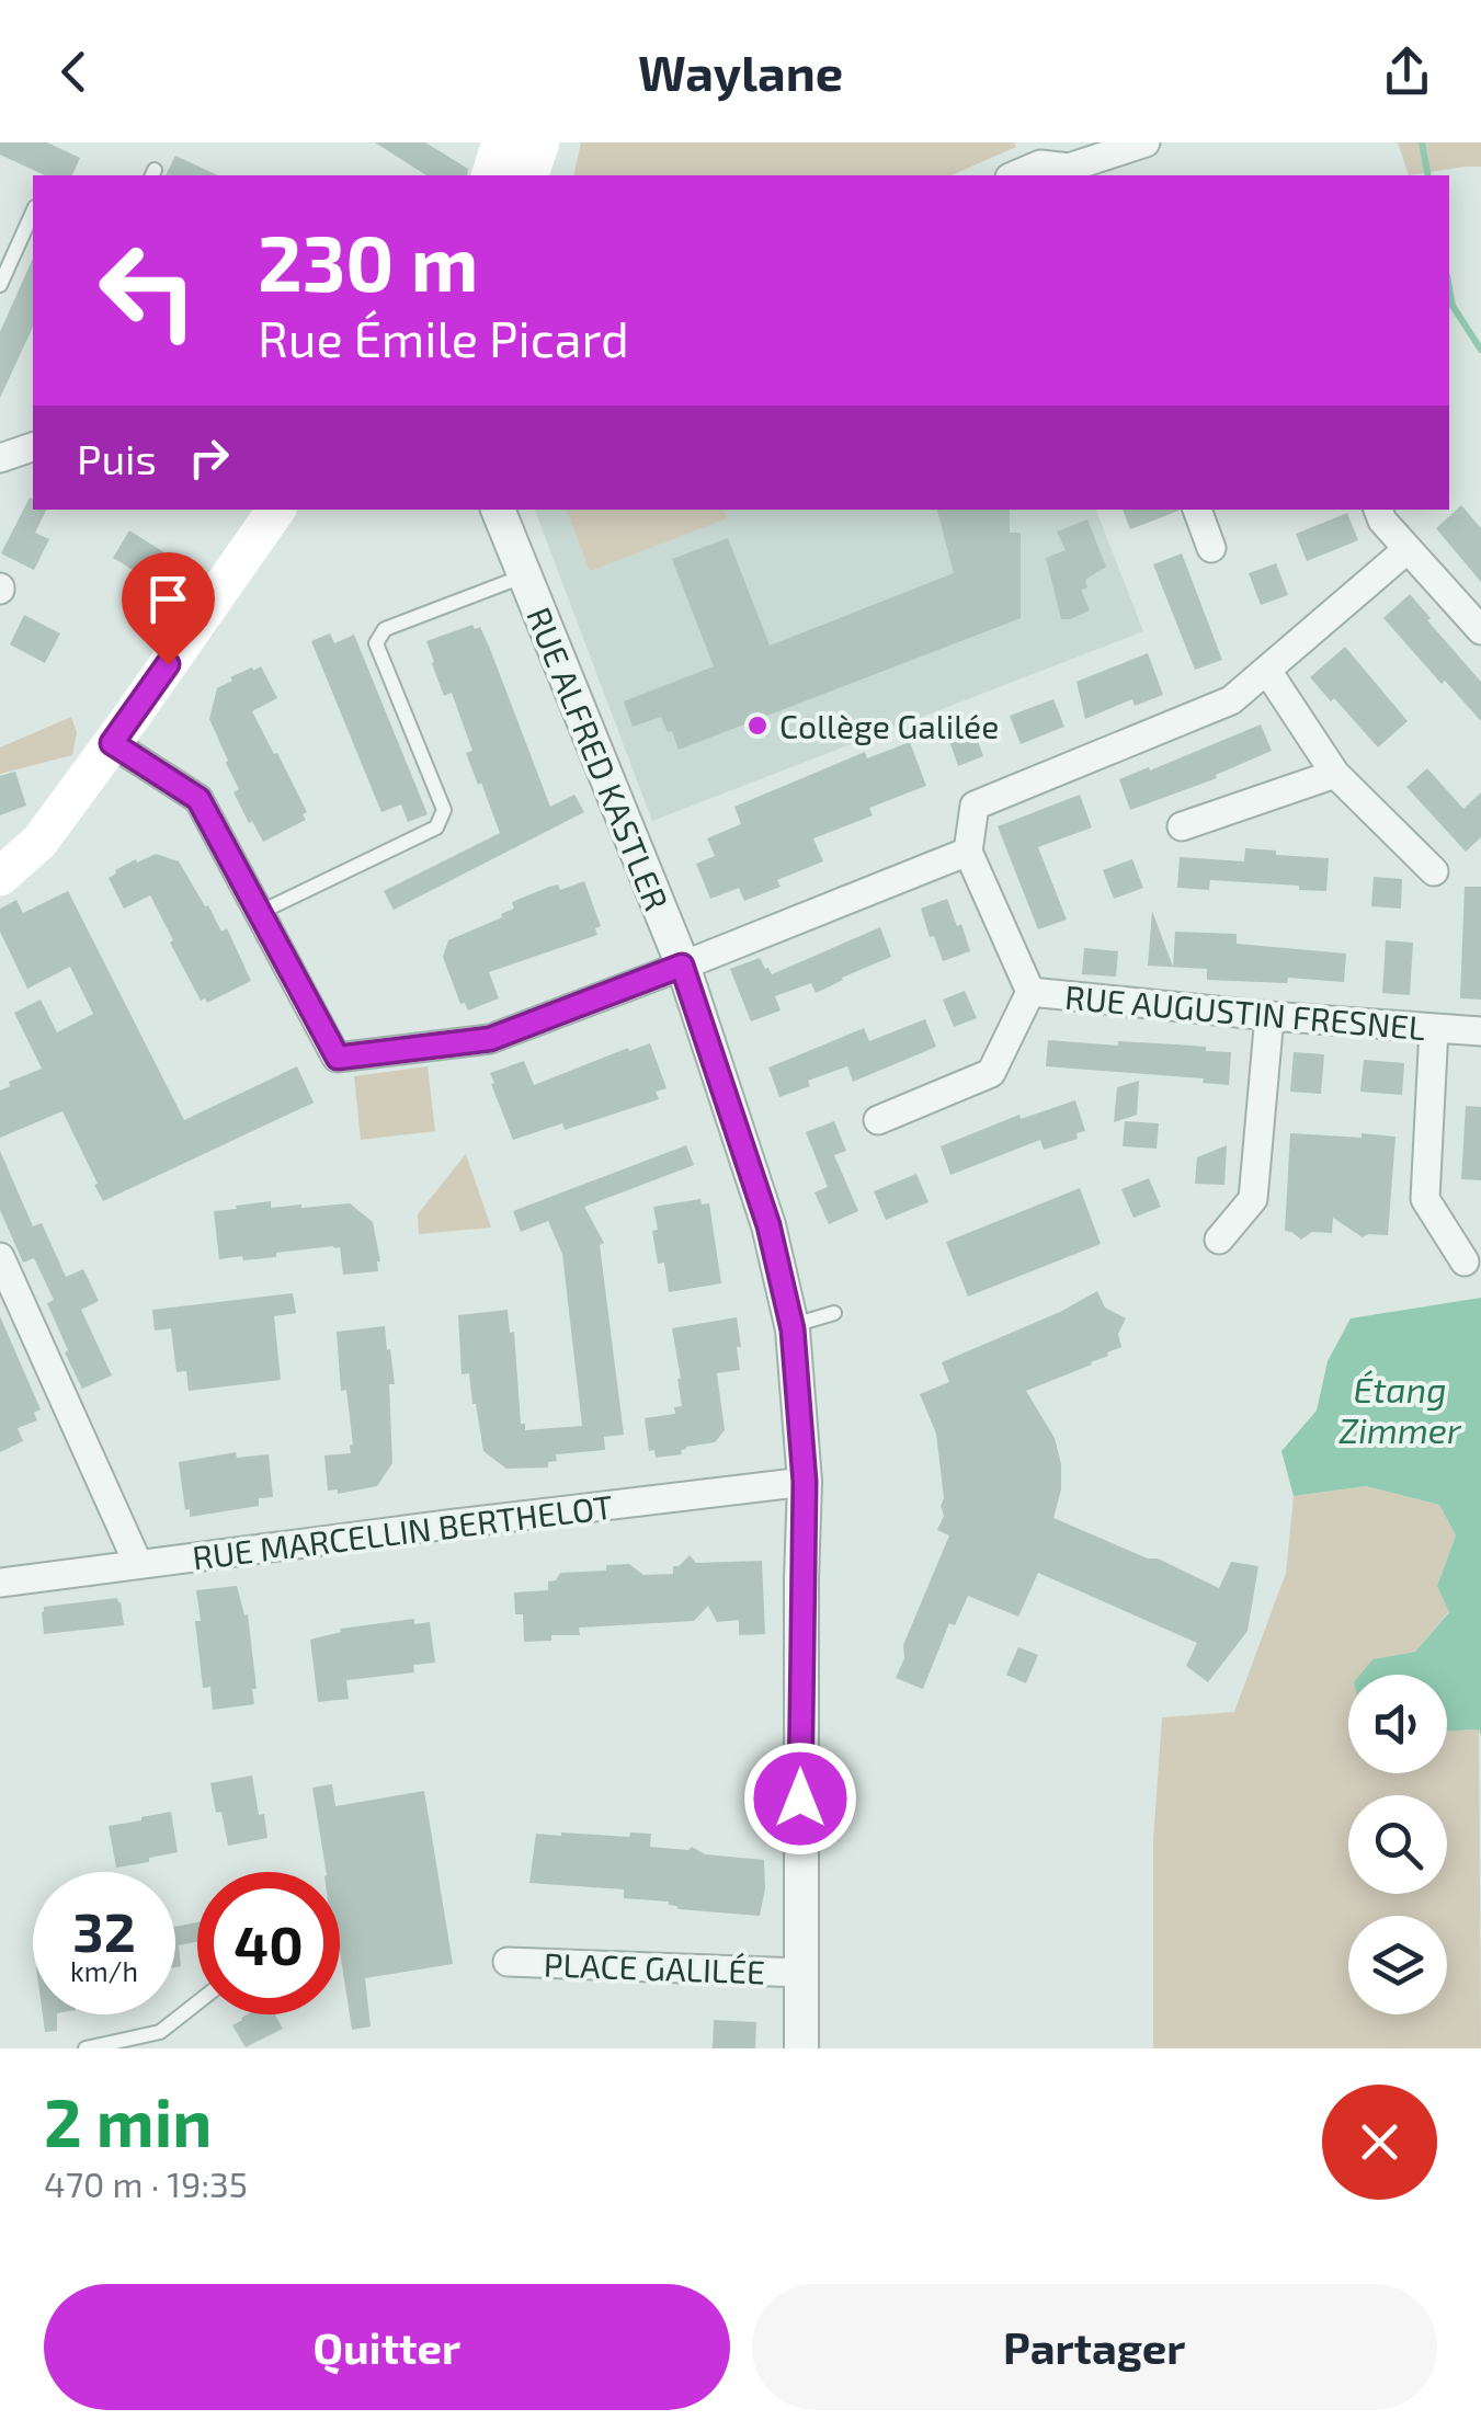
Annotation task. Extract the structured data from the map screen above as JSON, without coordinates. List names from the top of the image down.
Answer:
{
  "streets": {
    "street": [
      "RUE ALFRED KASTLER",
      "RUE AUGUSTIN FRESNEL",
      "RUE MARCELLIN BERTHELOT",
      "PLACE GALILÉE"
    ]
  },
  "crossings": [
    ["RUE ALFRED KASTLER", "RUE MARCELLIN BERTHELOT"],
    ["RUE ALFRED KASTLER", "PLACE GALILÉE"]
  ],
  "water": ["Étang Zimmer"],
  "places": ["Collège Galilée"],
  "page": {
    "header": "Waylane",
    "turn": ["230 m", "Rue Émile Picard"],
    "then": "Puis",
    "speed": "32 km/h",
    "limit": "40",
    "heading": ["2 min", "470 m · 19:35"],
    "buttons": ["Quitter", "Partager"]
  }
}
